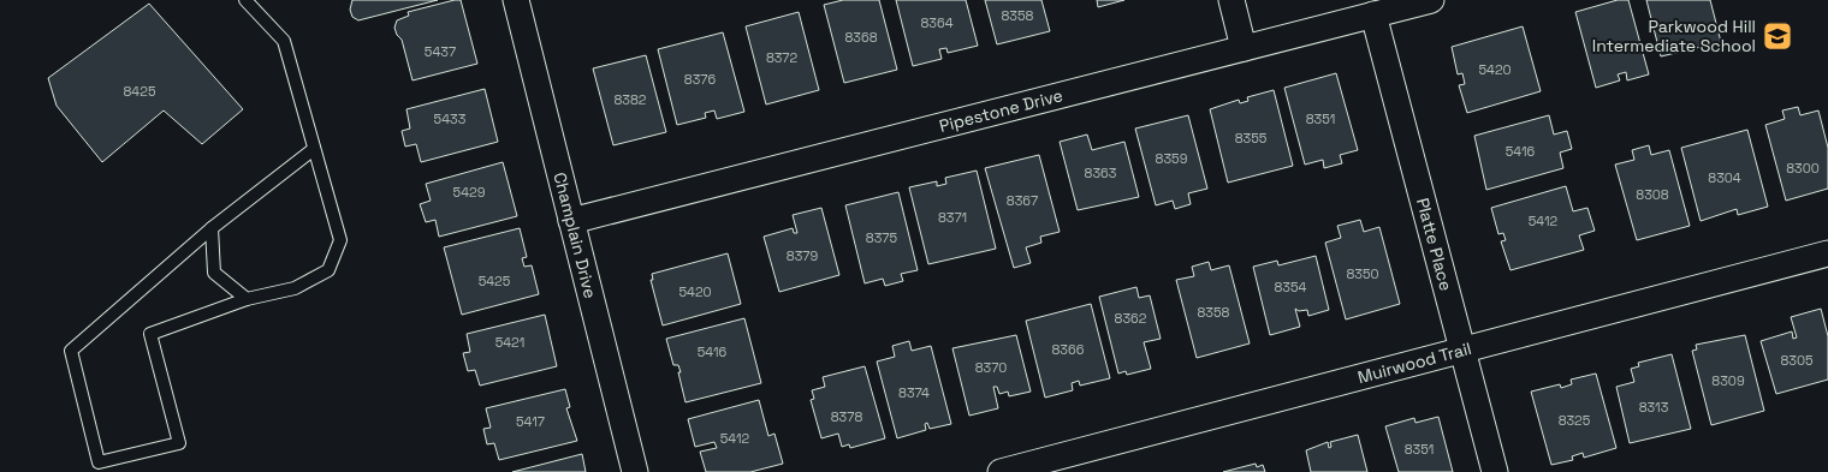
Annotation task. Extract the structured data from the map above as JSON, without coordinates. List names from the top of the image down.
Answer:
{
  "streets": {
    "street": [
      "Pipestone Drive",
      "Champlain Drive",
      "Platte Place",
      "Muirwood Trail"
    ]
  },
  "crossings": [
    ["Pipestone Drive", "Champlain Drive"],
    ["Pipestone Drive", "Platte Place"],
    ["Platte Place", "Muirwood Trail"]
  ],
  "places": {
    "school or university": ["Parkwood Hill Intermediate School"]
  },
  "house_numbers": [
    "8358",
    "8364",
    "8368",
    "5437",
    "8372",
    "5420",
    "8376",
    "8425",
    "8382",
    "5433",
    "8351",
    "8355",
    "5416",
    "8359",
    "8300",
    "8363",
    "8304",
    "5429",
    "8308",
    "8367",
    "8371",
    "5412",
    "8375",
    "8379",
    "8350",
    "5425",
    "8354",
    "5420",
    "8358",
    "8362",
    "5421",
    "8366",
    "5416",
    "8305",
    "8370",
    "8309",
    "8374",
    "8313",
    "8378",
    "8325",
    "5417",
    "5412",
    "8351"
  ]
}
